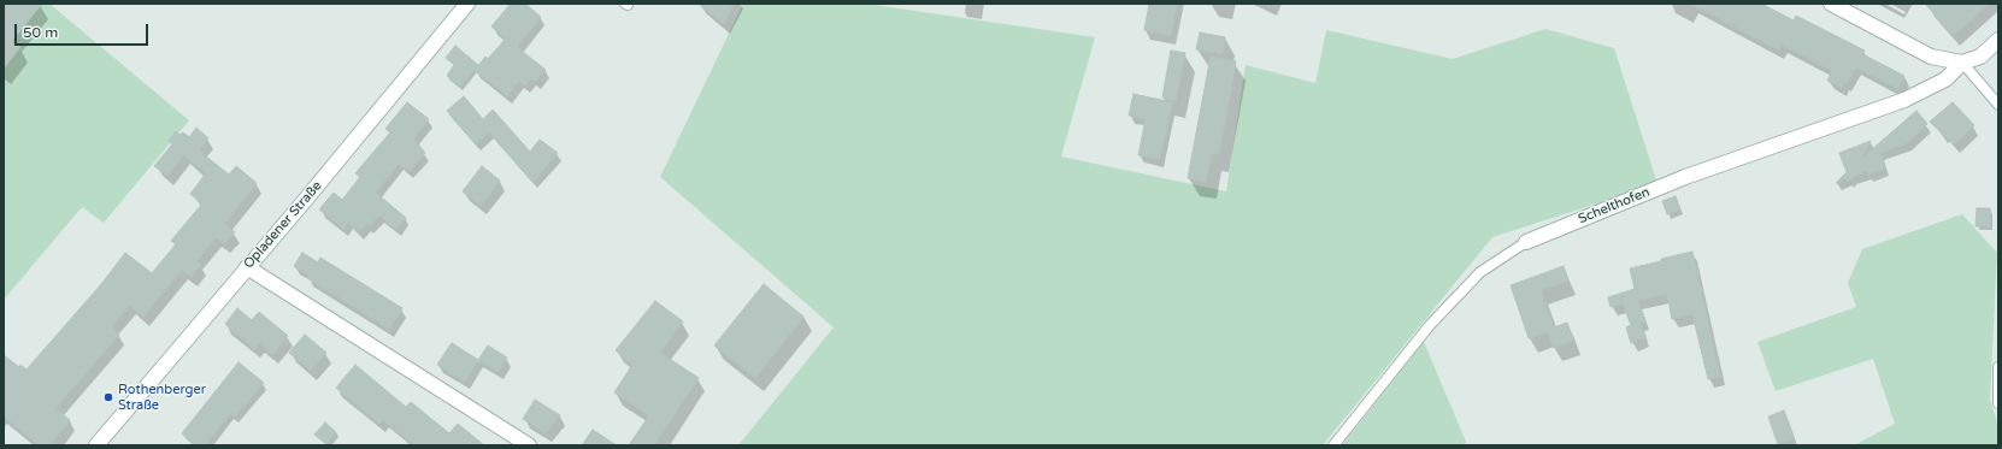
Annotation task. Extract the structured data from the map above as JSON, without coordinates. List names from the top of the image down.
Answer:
{
  "streets": {
    "street": ["Schelthofen", "Opladener Straße"]
  },
  "places": ["Rothenberger Straße"],
  "scale_bar": "50 m"
}
